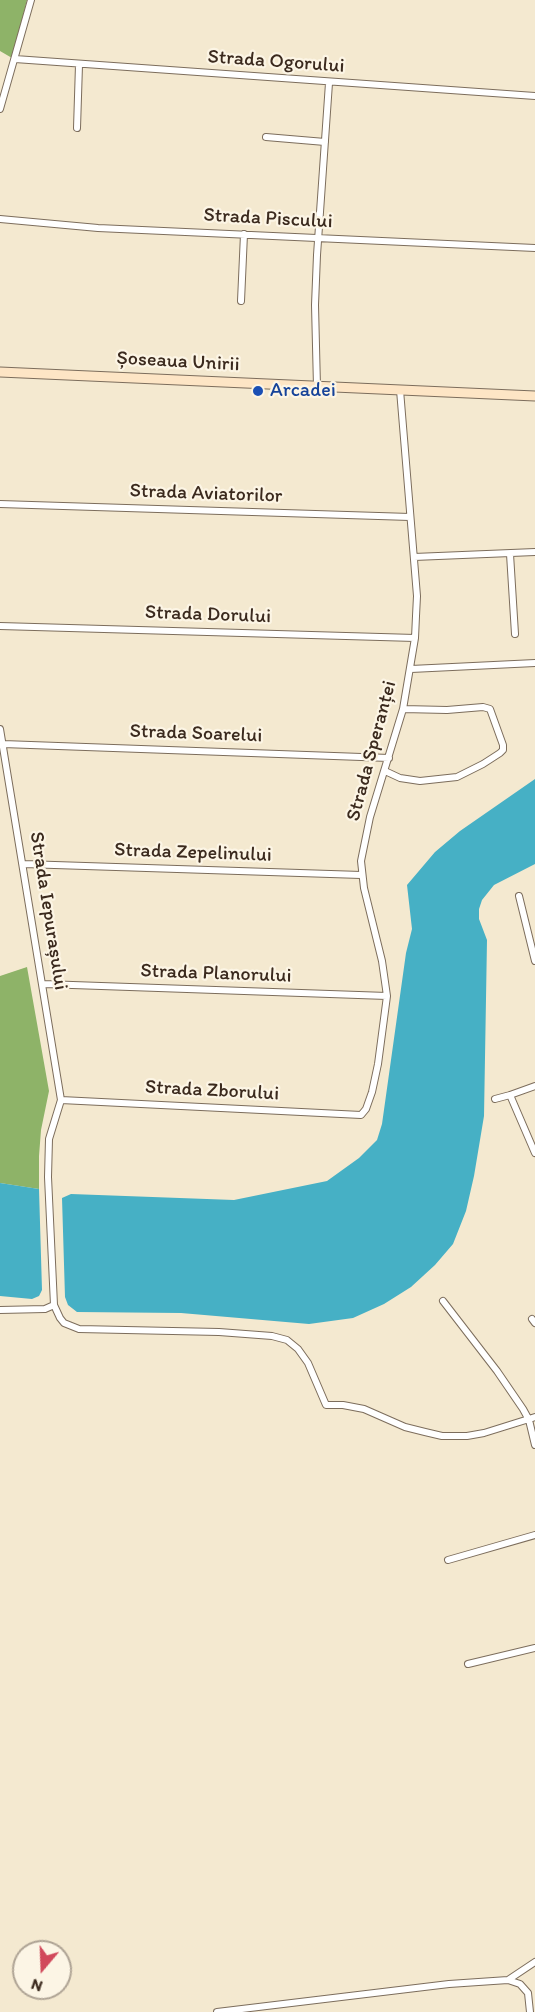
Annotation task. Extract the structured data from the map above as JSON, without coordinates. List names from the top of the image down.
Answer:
{
  "streets": {
    "main road": ["Șoseaua Unirii"],
    "street": [
      "Strada Ogorului",
      "Strada Piscului",
      "Strada Aviatorilor",
      "Strada Dorului",
      "Strada Soarelui",
      "Strada Speranței",
      "Strada Zepelinului",
      "Strada Iepurașului",
      "Strada Planorului",
      "Strada Zborului"
    ]
  },
  "crossings": [
    ["Șoseaua Unirii", "Strada Speranței"],
    ["Strada Aviatorilor", "Strada Speranței"],
    ["Strada Dorului", "Strada Speranței"],
    ["Strada Soarelui", "Strada Speranței"],
    ["Strada Soarelui", "Strada Iepurașului"],
    ["Strada Speranței", "Strada Zepelinului"],
    ["Strada Speranței", "Strada Planorului"],
    ["Strada Speranței", "Strada Zborului"],
    ["Strada Zepelinului", "Strada Iepurașului"],
    ["Strada Iepurașului", "Strada Planorului"],
    ["Strada Iepurașului", "Strada Zborului"]
  ],
  "places": ["Arcadei"],
  "north": "bottom"
}
